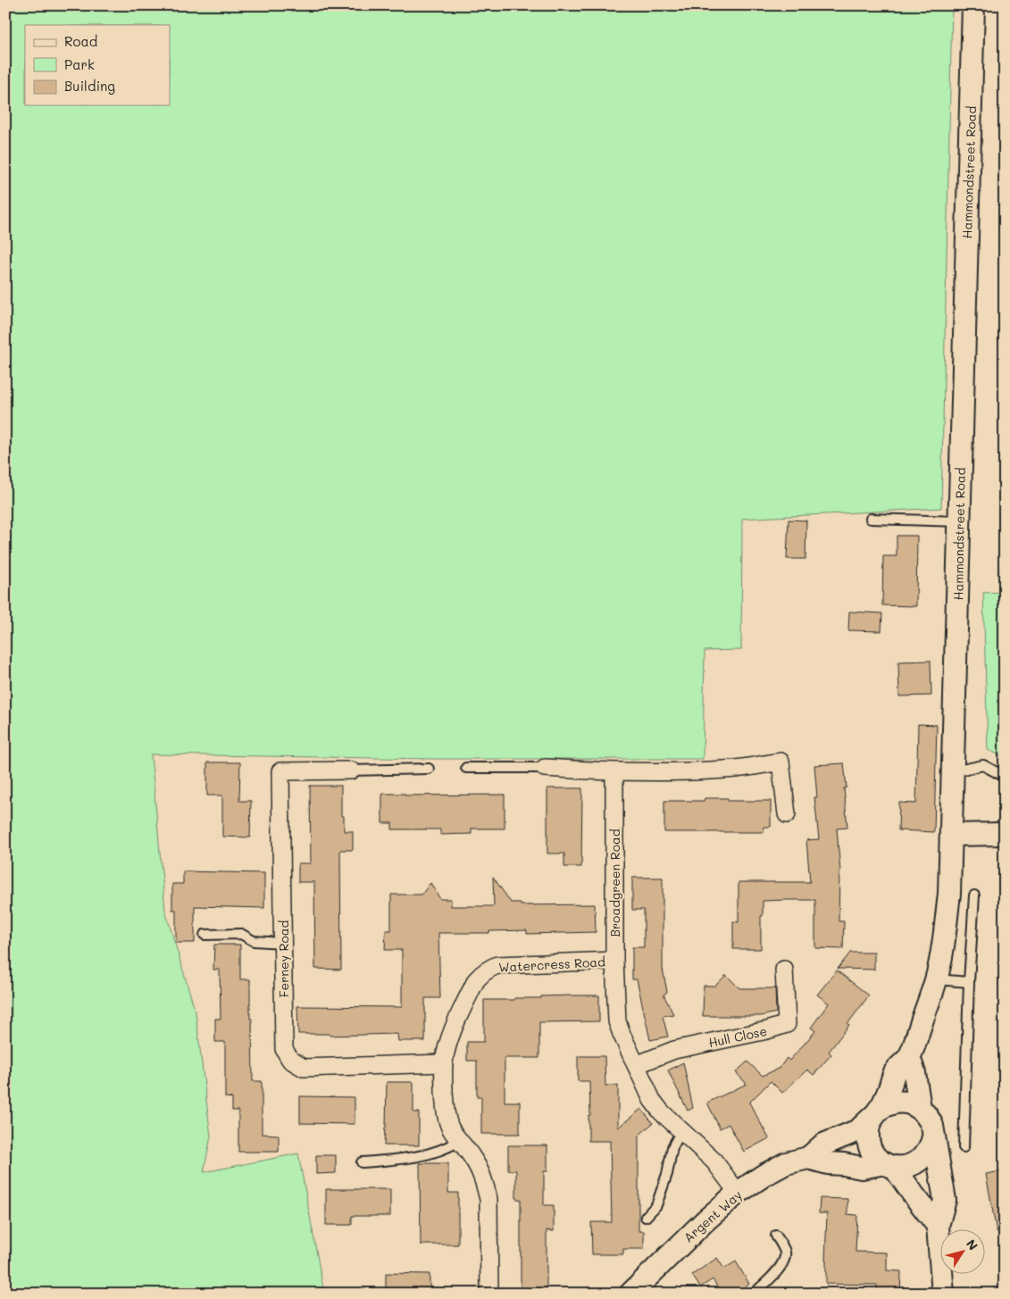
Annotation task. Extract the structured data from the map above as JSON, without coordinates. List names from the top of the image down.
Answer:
{
  "streets": {
    "street": [
      "Hammondstreet Road",
      "Broadgreen Road",
      "Ferney Road",
      "Watercress Road",
      "Hull Close",
      "Argent Way"
    ]
  },
  "crossings": [
    ["Hammondstreet Road", "Argent Way"],
    ["Broadgreen Road", "Watercress Road"],
    ["Broadgreen Road", "Hull Close"],
    ["Broadgreen Road", "Argent Way"],
    ["Ferney Road", "Watercress Road"]
  ],
  "legend": ["Road", "Park", "Building"],
  "north": "top right"
}
